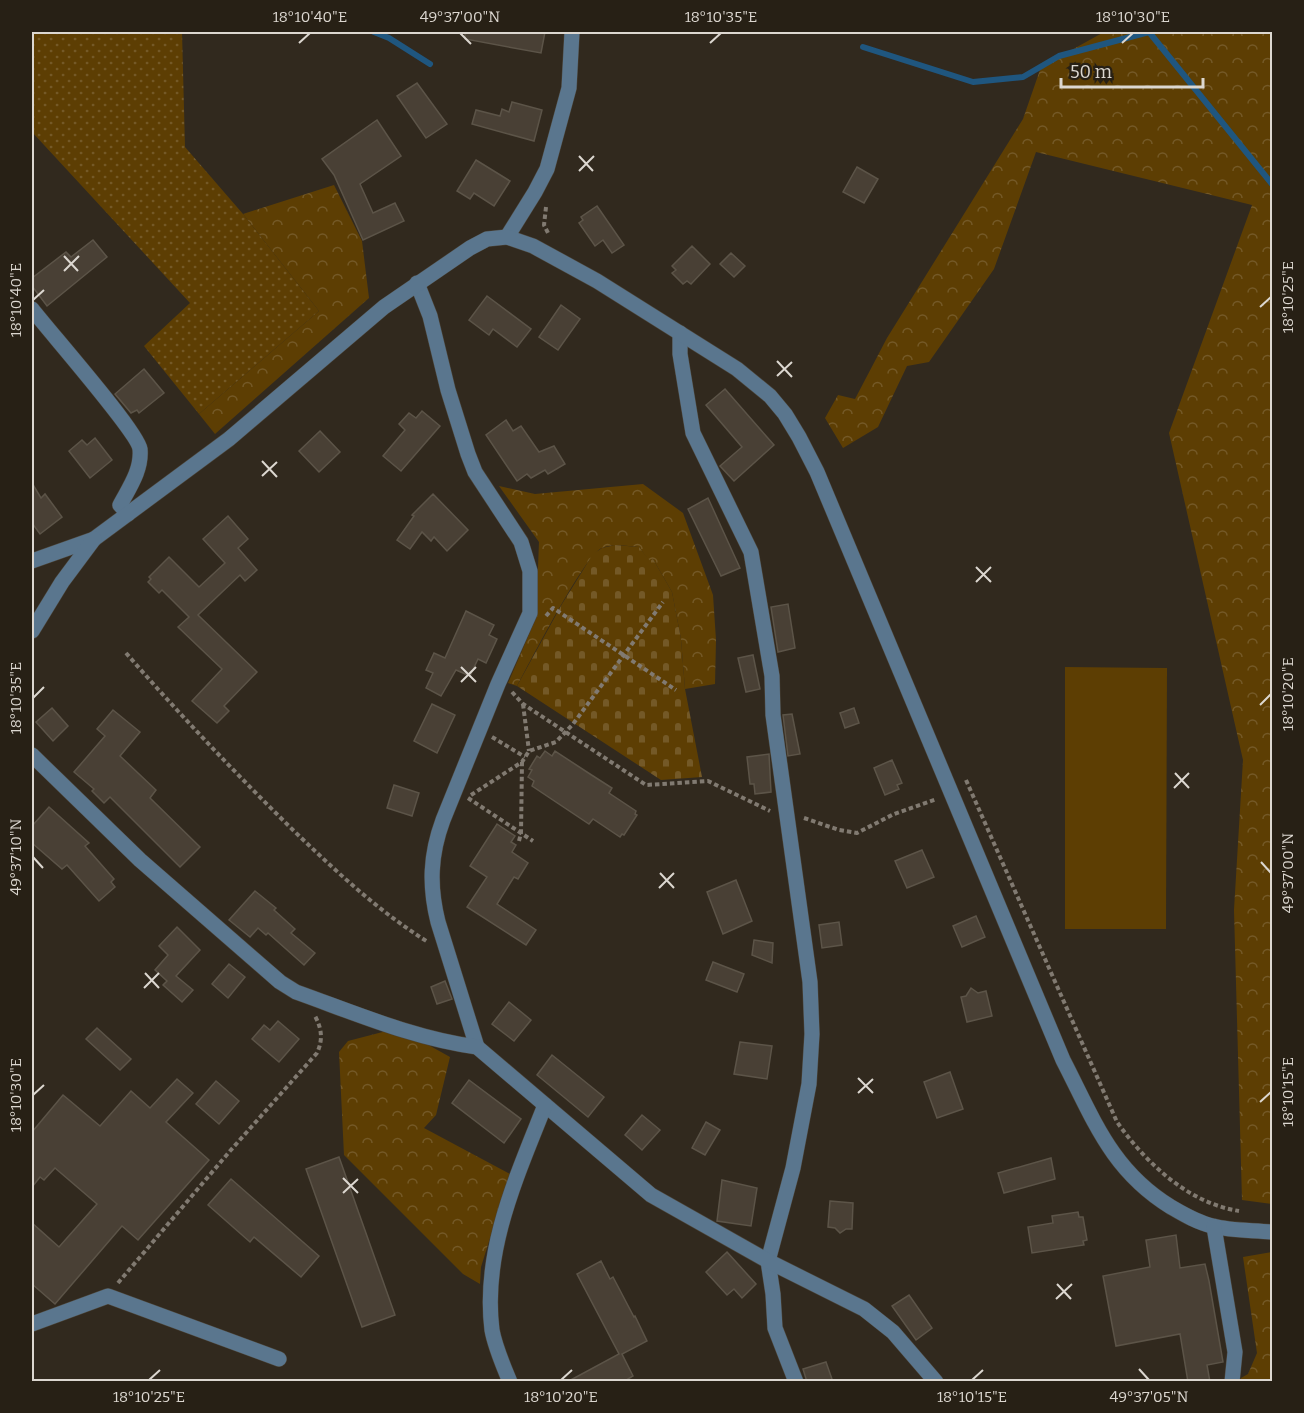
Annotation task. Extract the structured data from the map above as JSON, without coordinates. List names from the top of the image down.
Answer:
{
  "scale_bar": "50 m",
  "coordinates": [
    "18°10'40\"E",
    "49°37'00\"N",
    "18°10'35\"E",
    "18°10'30\"E",
    "18°10'25\"E",
    "18°10'20\"E",
    "49°37'10\"N",
    "18°10'15\"E",
    "49°37'05\"N"
  ]
}
